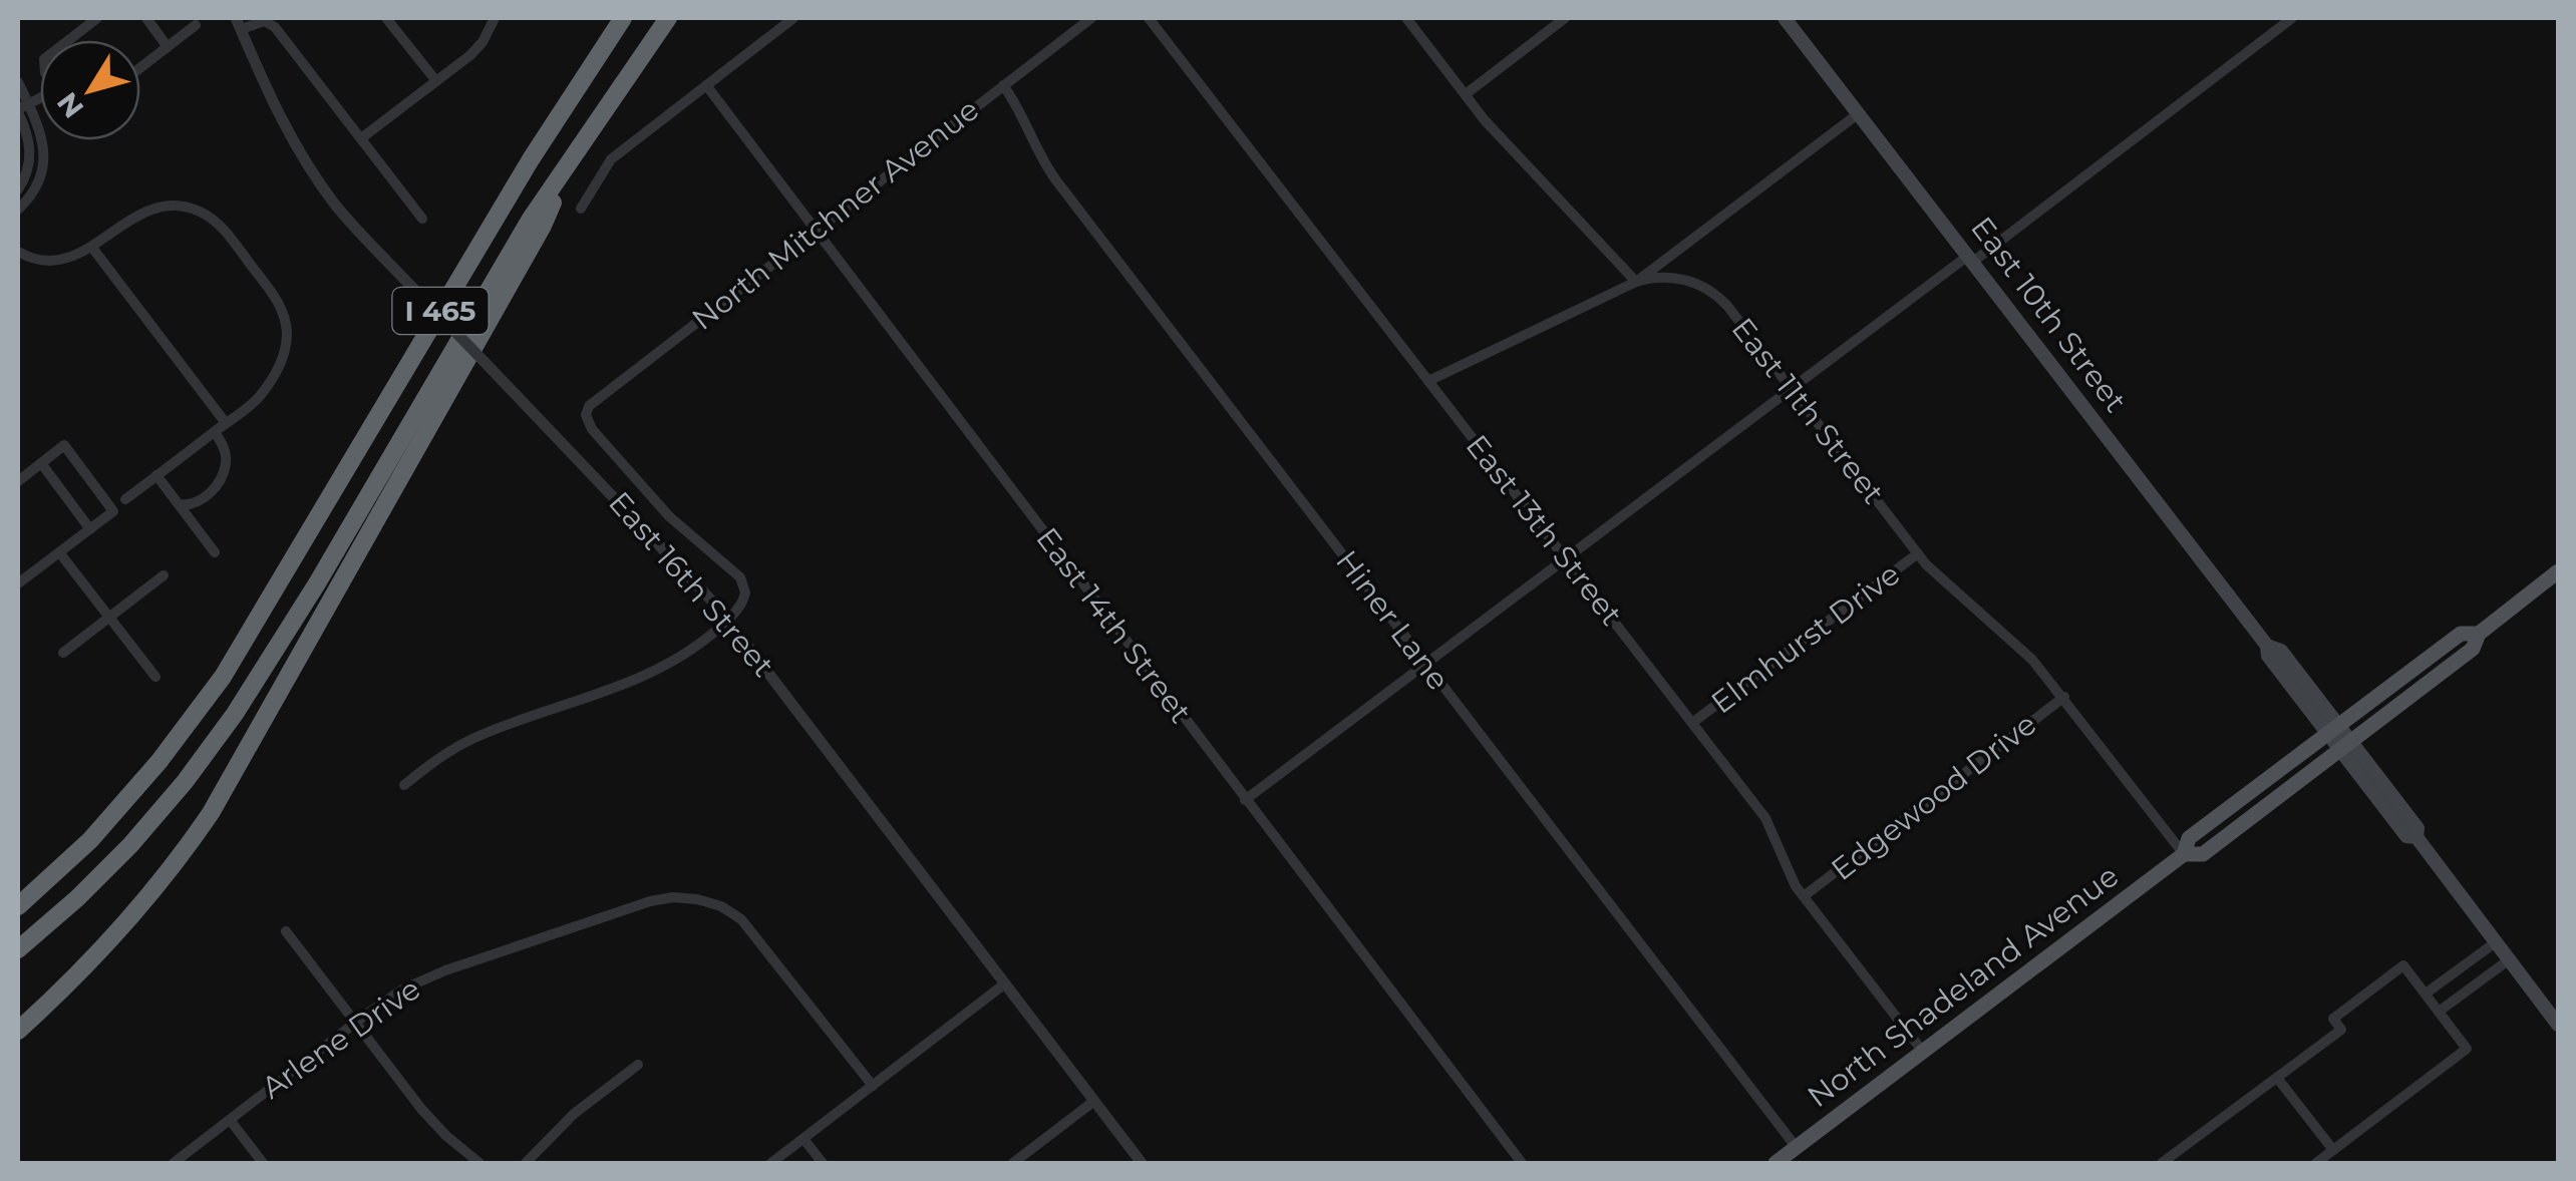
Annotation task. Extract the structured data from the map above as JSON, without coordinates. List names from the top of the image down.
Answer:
{
  "streets": {
    "highway": ["I 465"],
    "main road": ["East 10th Street", "North Shadeland Avenue"],
    "street": [
      "North Mitchner Avenue",
      "East 11th Street",
      "East 13th Street",
      "East 16th Street",
      "Hiner Lane",
      "East 14th Street",
      "Elmhurst Drive",
      "Edgewood Drive",
      "Arlene Drive"
    ]
  },
  "crossings": [
    ["North Mitchner Avenue", "East 16th Street"],
    ["North Mitchner Avenue", "Hiner Lane"],
    ["North Mitchner Avenue", "East 14th Street"],
    ["East 10th Street", "North Shadeland Avenue"],
    ["East 11th Street", "Elmhurst Drive"],
    ["East 11th Street", "Edgewood Drive"],
    ["East 11th Street", "North Shadeland Avenue"],
    ["East 13th Street", "Elmhurst Drive"],
    ["East 13th Street", "Edgewood Drive"],
    ["East 13th Street", "North Shadeland Avenue"],
    ["Hiner Lane", "North Shadeland Avenue"]
  ],
  "north": "bottom left"
}
